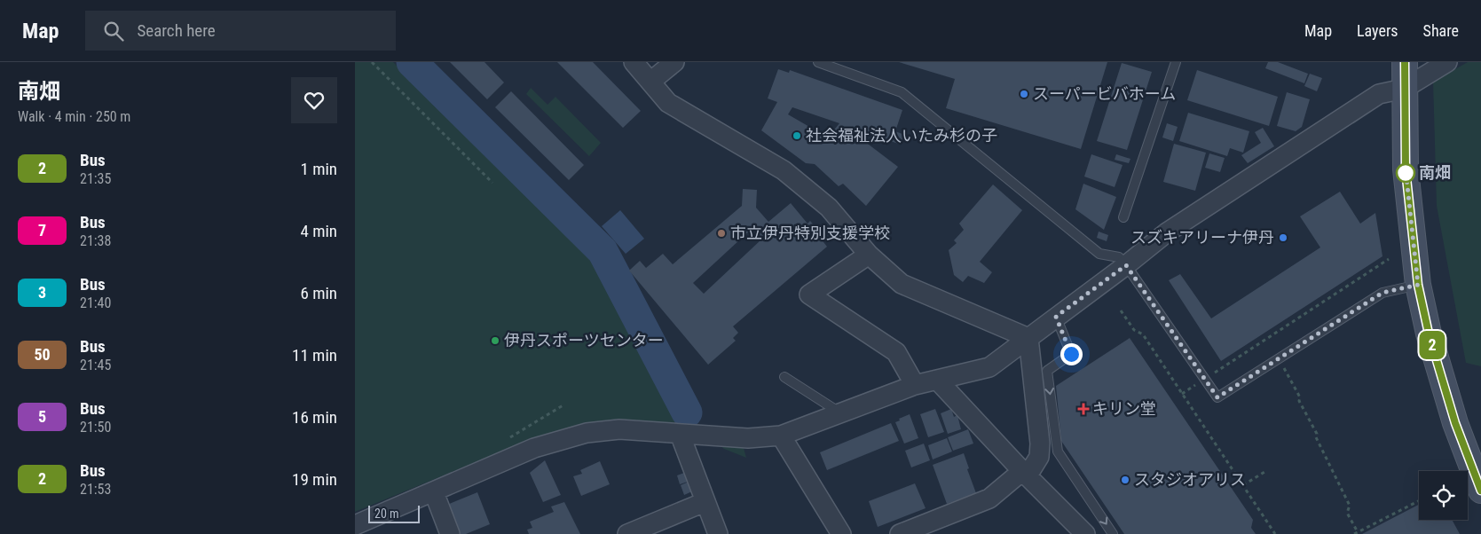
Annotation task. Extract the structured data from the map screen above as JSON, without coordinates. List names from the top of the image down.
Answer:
{
  "places": {
    "other": [
      "スーパービバホーム",
      "社会福祉法人いたみ杉の子",
      "南畑",
      "市立伊丹特別支援学校",
      "スズキアリーナ伊丹",
      "伊丹スポーツセンター",
      "スタジオアリス"
    ],
    "health": ["キリン堂"]
  },
  "lines": ["bus line 2"],
  "scale_bar": "20 m",
  "page": {
    "header": "Map",
    "search": "Search here",
    "nav": ["Map", "Layers", "Share"],
    "heading": ["南畑", "Walk · 4 min · 250 m"],
    "on_map": "2",
    "list": [
      {
        "mark": "2",
        "name": "Bus",
        "note": "21:35",
        "value": "1 min"
      },
      {
        "mark": "7",
        "name": "Bus",
        "note": "21:38",
        "value": "4 min"
      },
      {
        "mark": "3",
        "name": "Bus",
        "note": "21:40",
        "value": "6 min"
      },
      {
        "mark": "50",
        "name": "Bus",
        "note": "21:45",
        "value": "11 min"
      },
      {
        "mark": "5",
        "name": "Bus",
        "note": "21:50",
        "value": "16 min"
      },
      {
        "mark": "2",
        "name": "Bus",
        "note": "21:53",
        "value": "19 min"
      }
    ],
    "scale": "20 m"
  }
}
